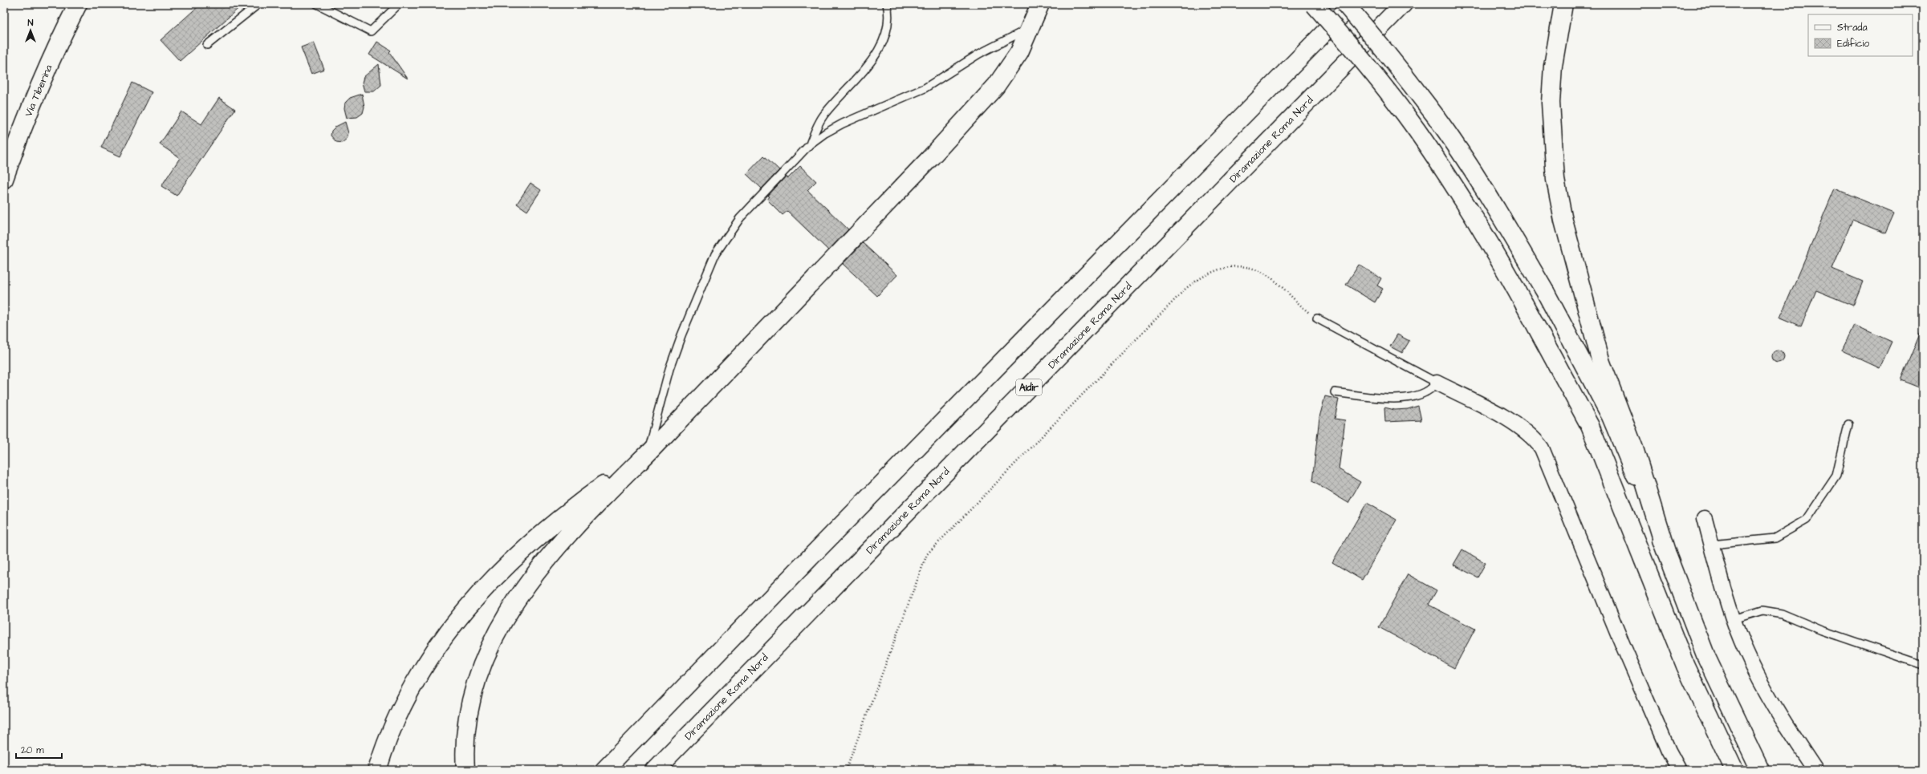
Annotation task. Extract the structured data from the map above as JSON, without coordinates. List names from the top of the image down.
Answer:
{
  "streets": {
    "main road": ["Via Tiberina", "Diramazione Roma Nord", "A1dir"]
  },
  "legend": ["Strada", "Edificio"],
  "scale_bar": "20 m",
  "north": "top"
}
